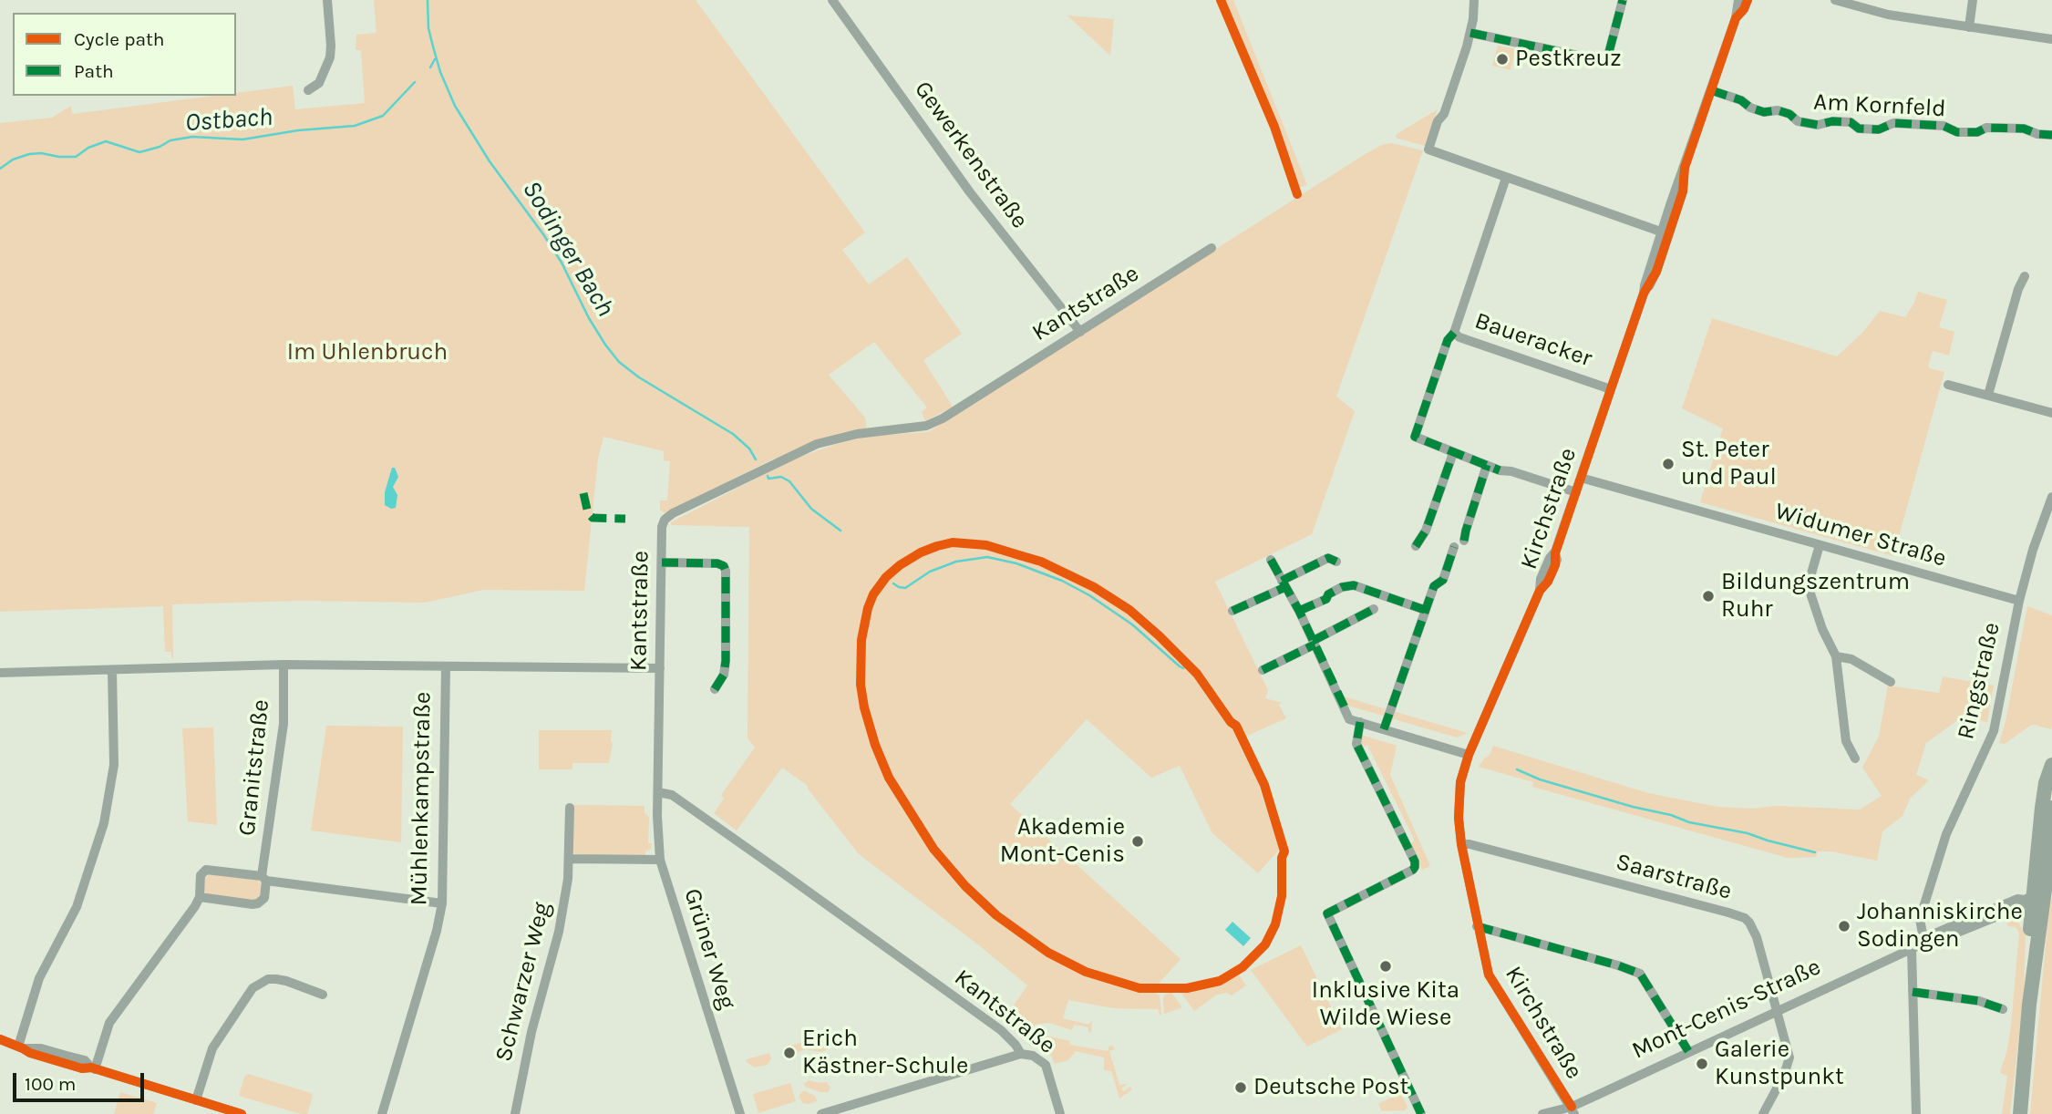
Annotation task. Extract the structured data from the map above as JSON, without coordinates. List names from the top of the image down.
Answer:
{
  "streets": {
    "street": [
      "Am Kornfeld",
      "Gewerkenstraße",
      "Kantstraße",
      "Baueracker",
      "Kirchstraße",
      "Widumer Straße",
      "Ringstraße",
      "Granitstraße",
      "Mühlenkampstraße",
      "Saarstraße",
      "Grüner Weg",
      "Schwarzer Weg",
      "Mont-Cenis-Straße"
    ]
  },
  "crossings": [
    ["Am Kornfeld", "Kirchstraße"],
    ["Gewerkenstraße", "Kantstraße"],
    ["Kantstraße", "Grüner Weg"],
    ["Baueracker", "Kirchstraße"],
    ["Kirchstraße", "Widumer Straße"],
    ["Kirchstraße", "Saarstraße"],
    ["Kirchstraße", "Mont-Cenis-Straße"],
    ["Widumer Straße", "Ringstraße"],
    ["Ringstraße", "Mont-Cenis-Straße"],
    ["Saarstraße", "Mont-Cenis-Straße"]
  ],
  "water": ["Ostbach", "Sodinger Bach"],
  "parks": ["Im Uhlenbruch"],
  "places": [
    "Pestkreuz",
    "St. Peter und Paul",
    "Bildungszentrum Ruhr",
    "Akademie Mont-Cenis",
    "Johanniskirche Sodingen",
    "Inklusive Kita Wilde Wiese",
    "Erich Kästner-Schule",
    "Galerie Kunstpunkt",
    "Deutsche Post"
  ],
  "legend": ["Cycle path", "Path"],
  "scale_bar": "100 m"
}
